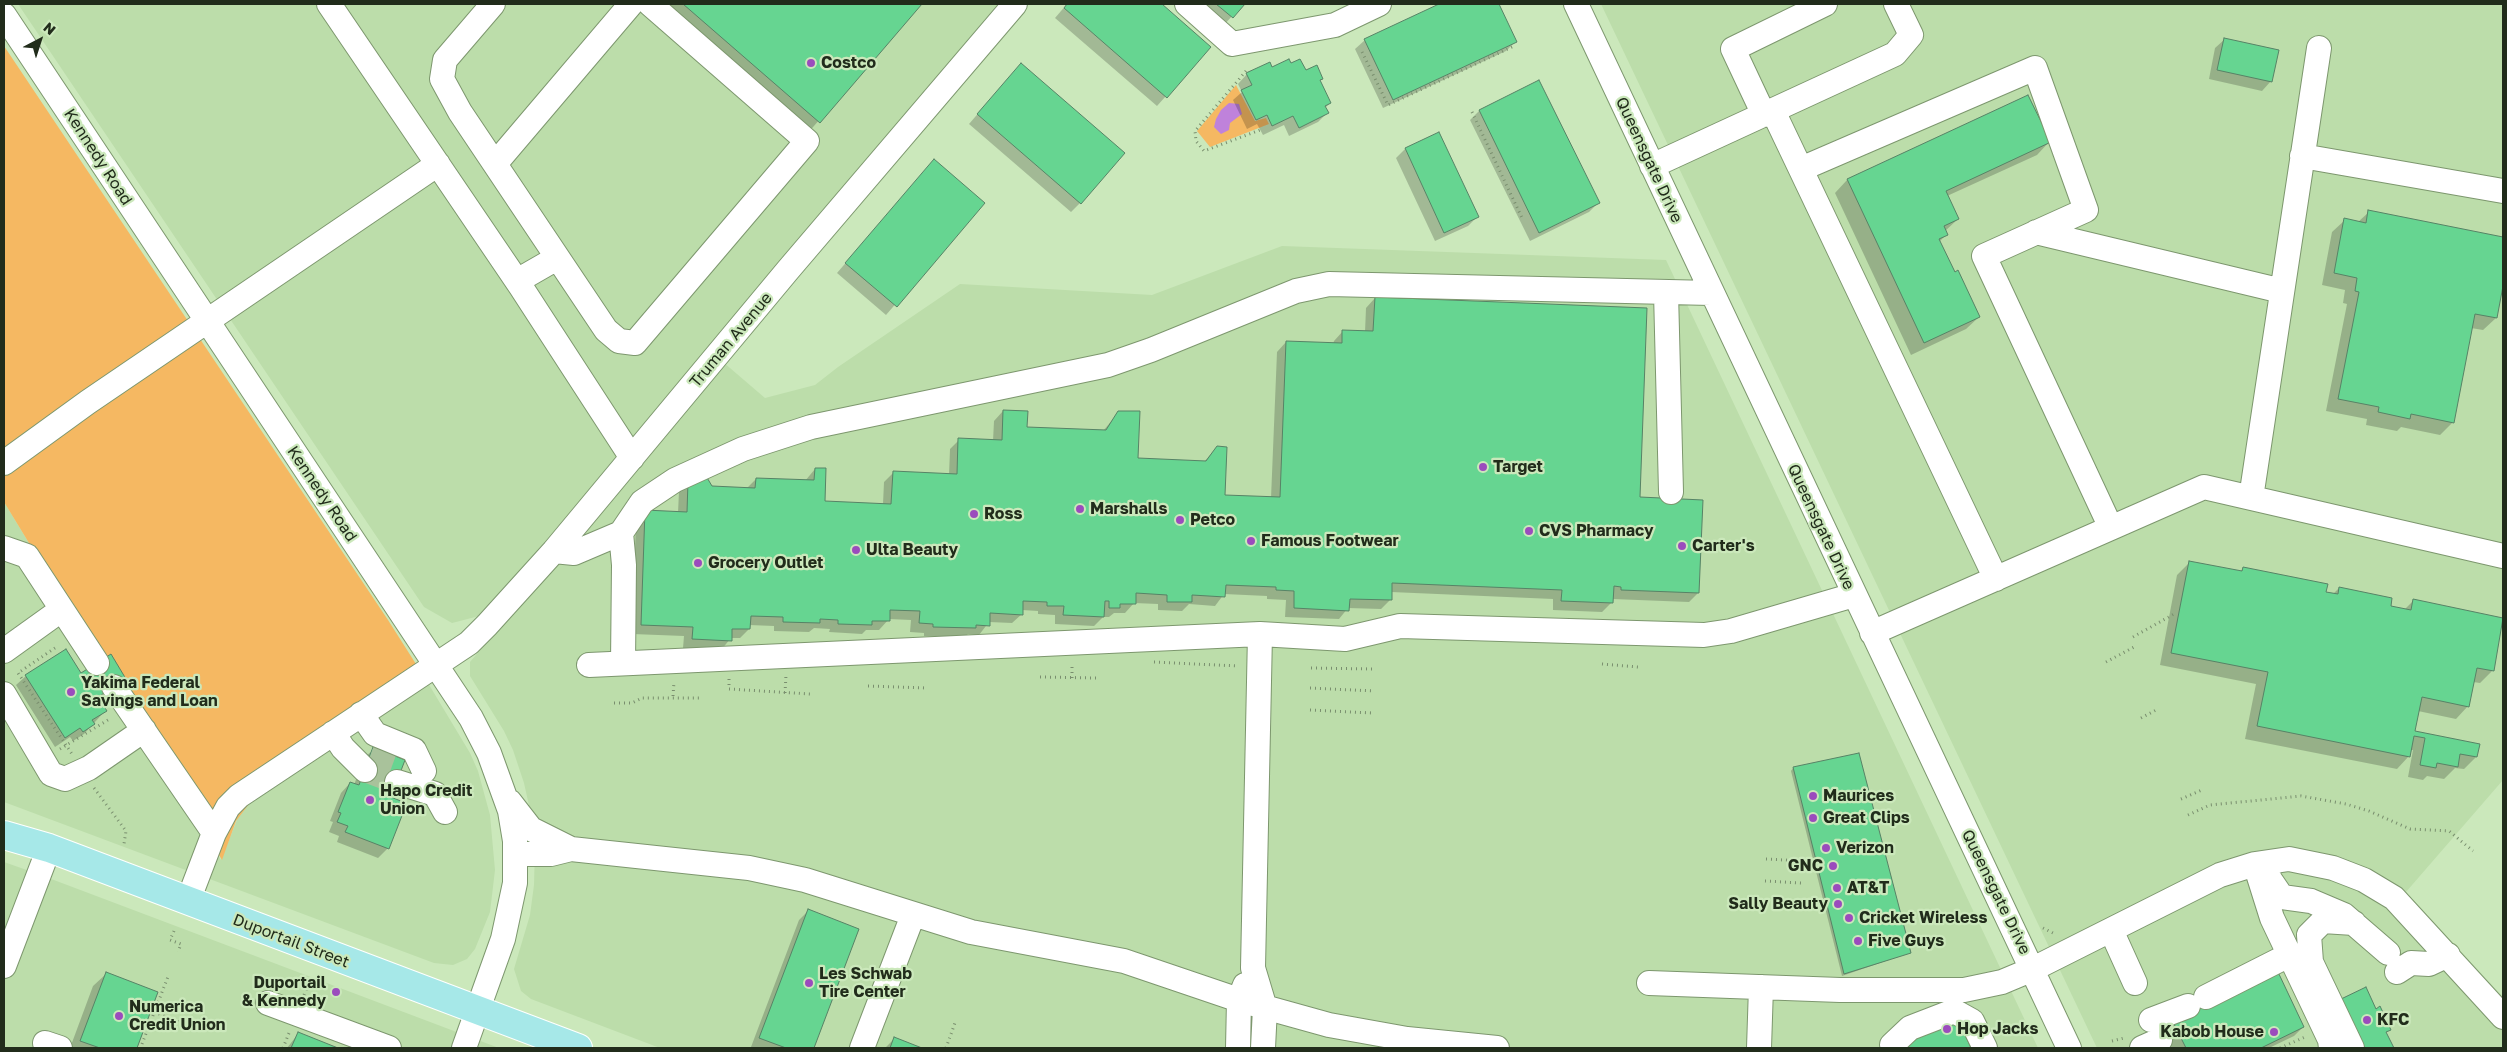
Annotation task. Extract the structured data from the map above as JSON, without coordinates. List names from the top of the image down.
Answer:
{
  "streets": {
    "main road": ["Duportail Street"],
    "street": ["Kennedy Road", "Queensgate Drive", "Truman Avenue"]
  },
  "crossings": [
    ["Kennedy Road", "Truman Avenue"],
    ["Kennedy Road", "Duportail Street"],
    ["Truman Avenue", "Duportail Street"]
  ],
  "places": [
    "Costco",
    "Target",
    "Marshalls",
    "Ross",
    "Petco",
    "CVS Pharmacy",
    "Famous Footwear",
    "Carter's",
    "Ulta Beauty",
    "Grocery Outlet",
    "Yakima Federal Savings and Loan",
    "Maurices",
    "Hapo Credit Union",
    "Great Clips",
    "Verizon",
    "GNC",
    "AT&T",
    "Sally Beauty",
    "Cricket Wireless",
    "Five Guys",
    "Les Schwab Tire Center",
    "Duportail & Kennedy",
    "Numerica Credit Union",
    "KFC",
    "Hop Jacks",
    "Kabob House"
  ],
  "north": "top right"
}
